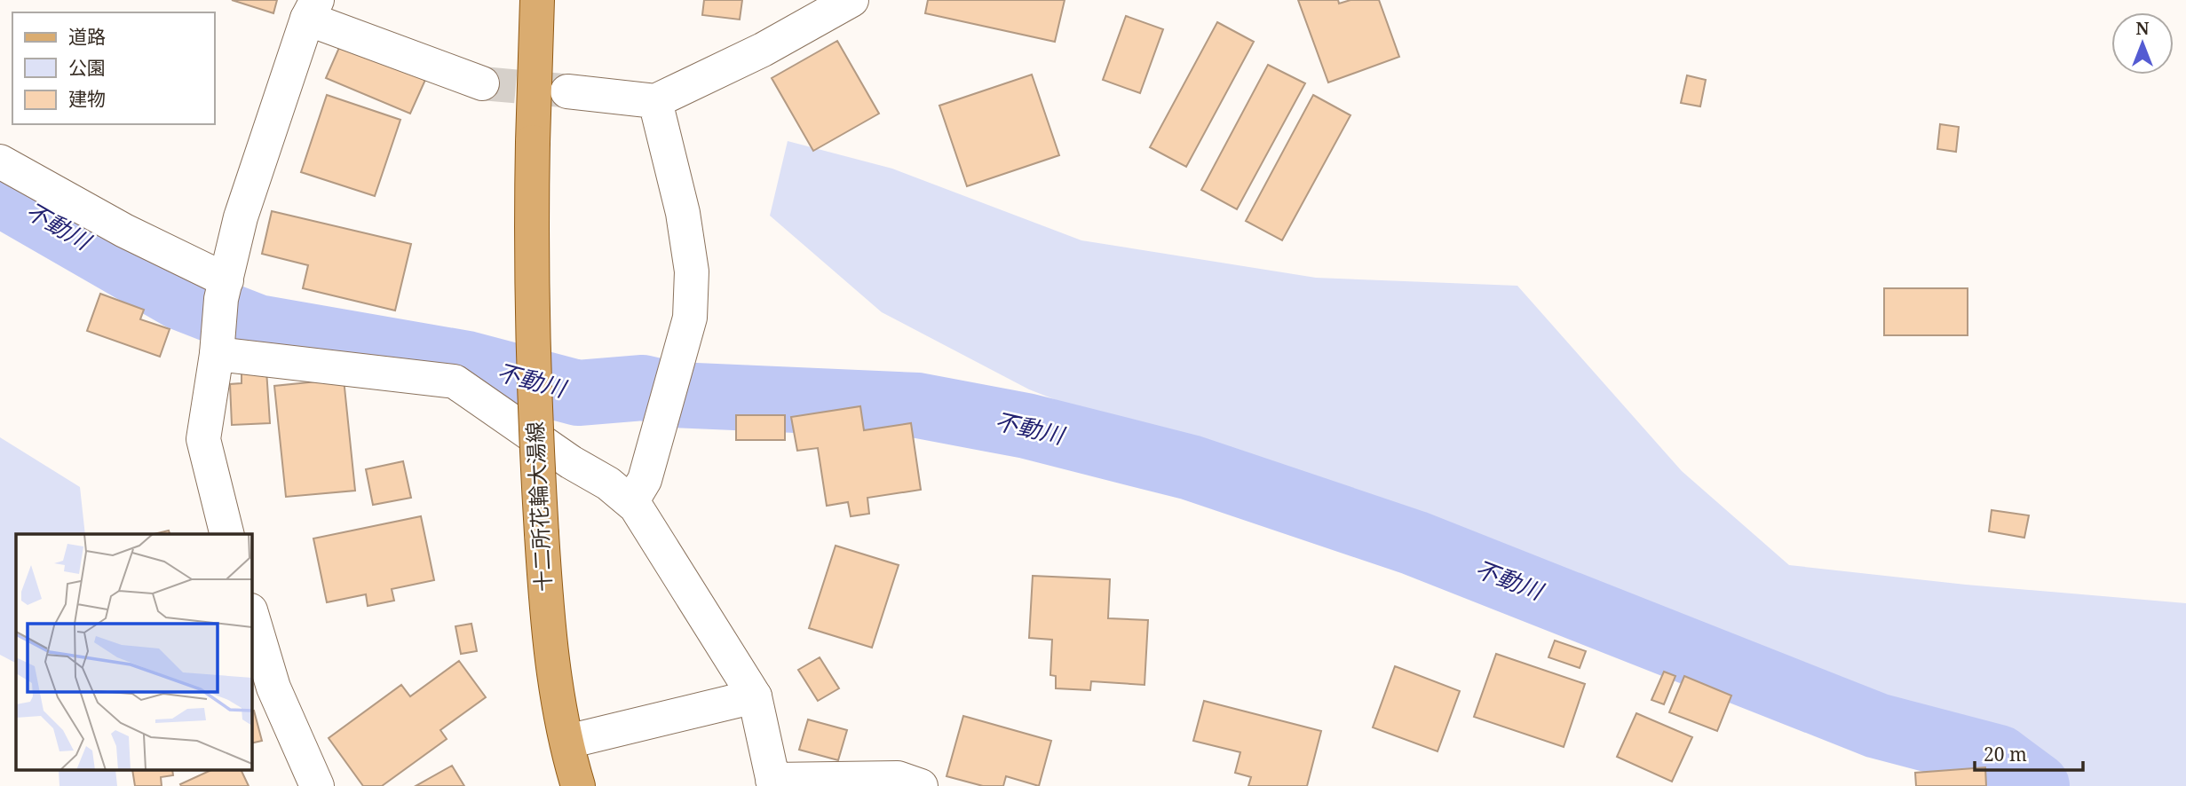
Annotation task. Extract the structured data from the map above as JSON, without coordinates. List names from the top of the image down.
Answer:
{
  "streets": {
    "main road": ["十二所花輪大湯線"]
  },
  "water": ["不動川"],
  "legend": ["道路", "公園", "建物"],
  "scale_bar": "20 m",
  "north": "top"
}
